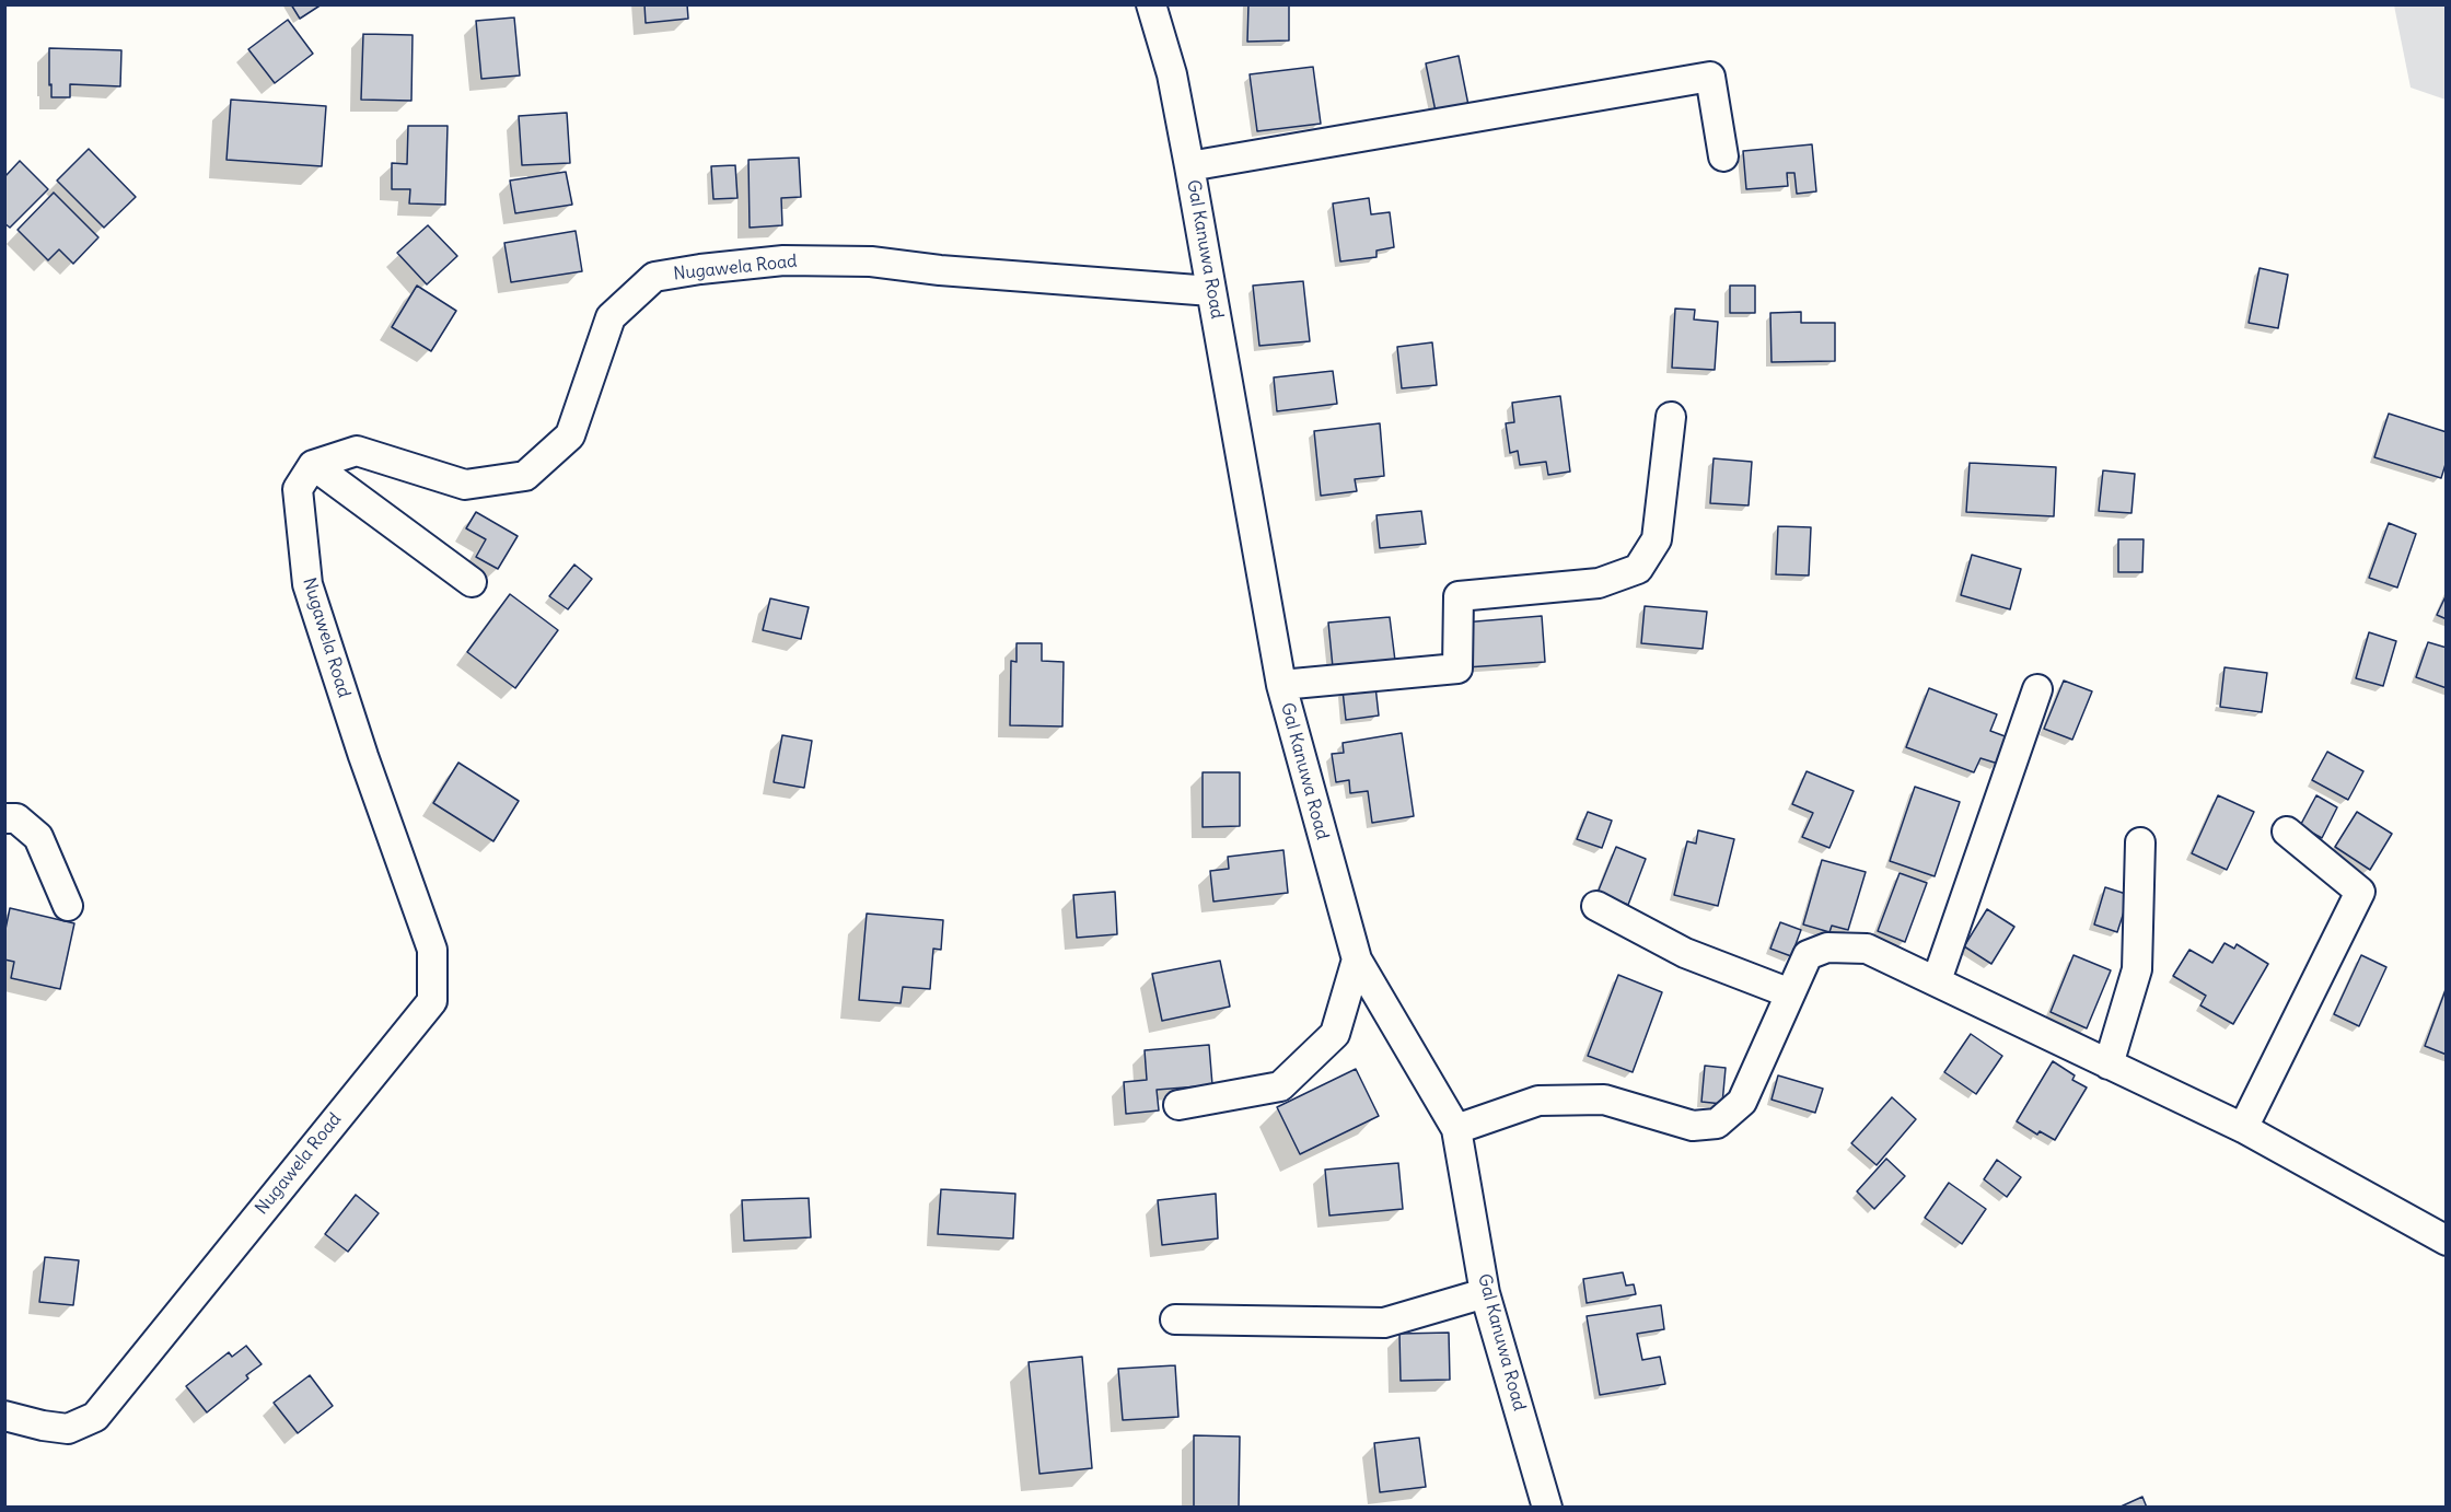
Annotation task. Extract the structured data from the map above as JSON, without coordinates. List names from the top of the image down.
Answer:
{
  "streets": {
    "street": ["Gal Kanuwa Road", "Nugawela Road"]
  },
  "crossings": [
    ["Gal Kanuwa Road", "Nugawela Road"]
  ]
}
